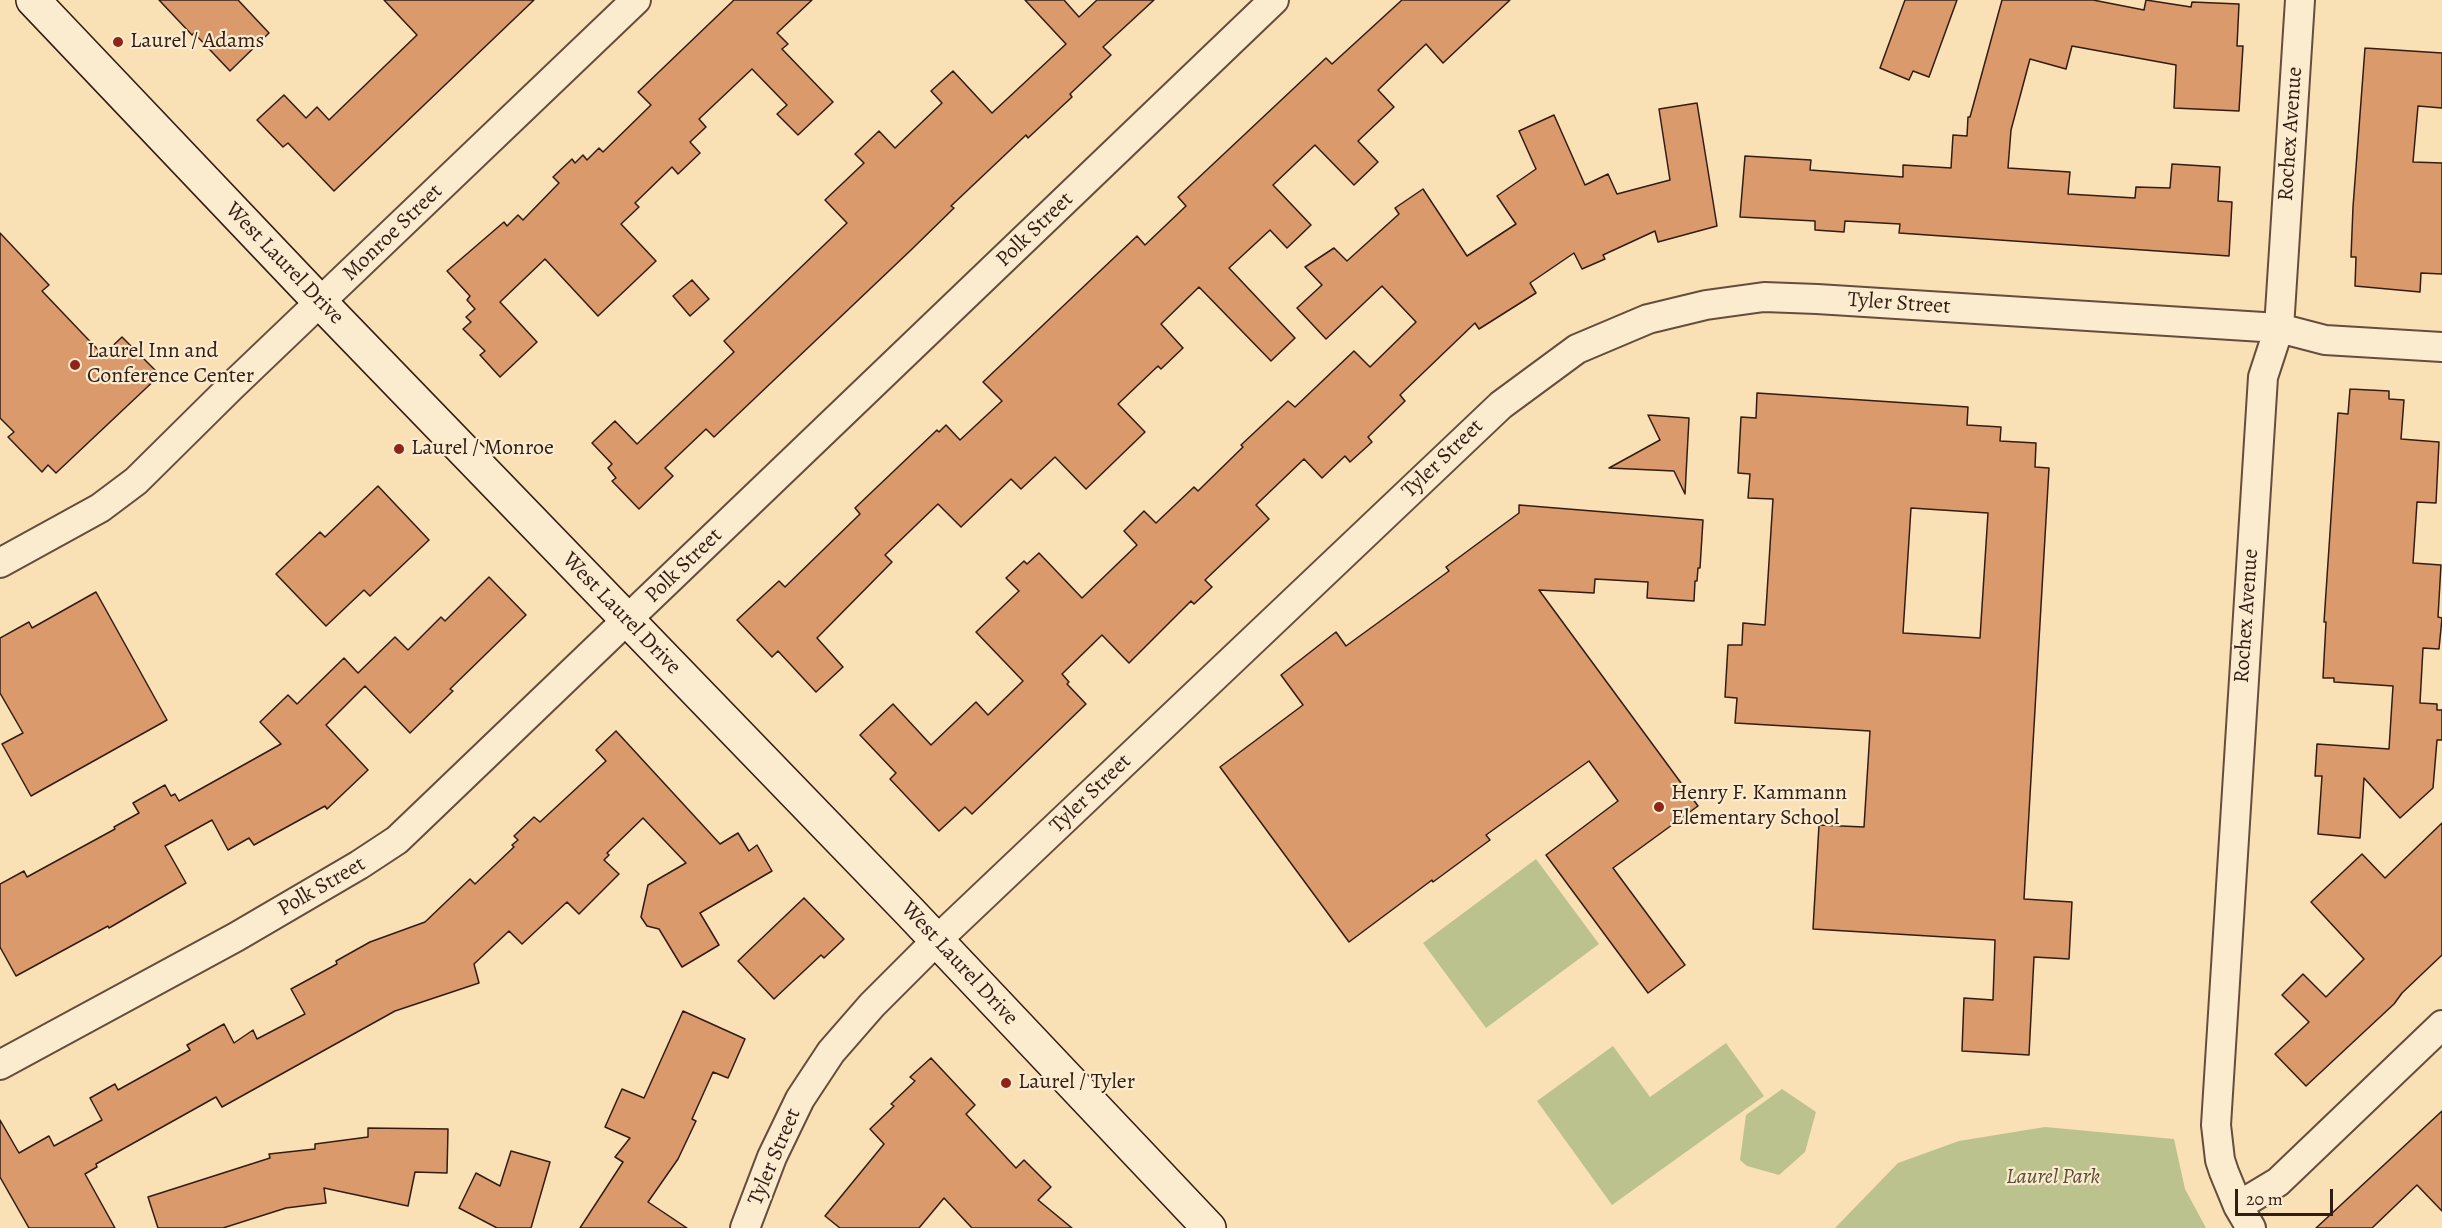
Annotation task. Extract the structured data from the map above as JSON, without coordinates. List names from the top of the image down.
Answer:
{
  "streets": {
    "main road": ["West Laurel Drive"],
    "street": [
      "Rochex Avenue",
      "Polk Street",
      "Monroe Street",
      "Tyler Street"
    ]
  },
  "crossings": [
    ["Rochex Avenue", "Tyler Street"],
    ["Polk Street", "West Laurel Drive"],
    ["Monroe Street", "West Laurel Drive"],
    ["West Laurel Drive", "Tyler Street"]
  ],
  "parks": ["Laurel Park"],
  "places": [
    "Laurel / Adams",
    "Laurel Inn and Conference Center",
    "Laurel / Monroe",
    "Henry F. Kammann Elementary School",
    "Laurel / Tyler"
  ],
  "scale_bar": "20 m"
}
